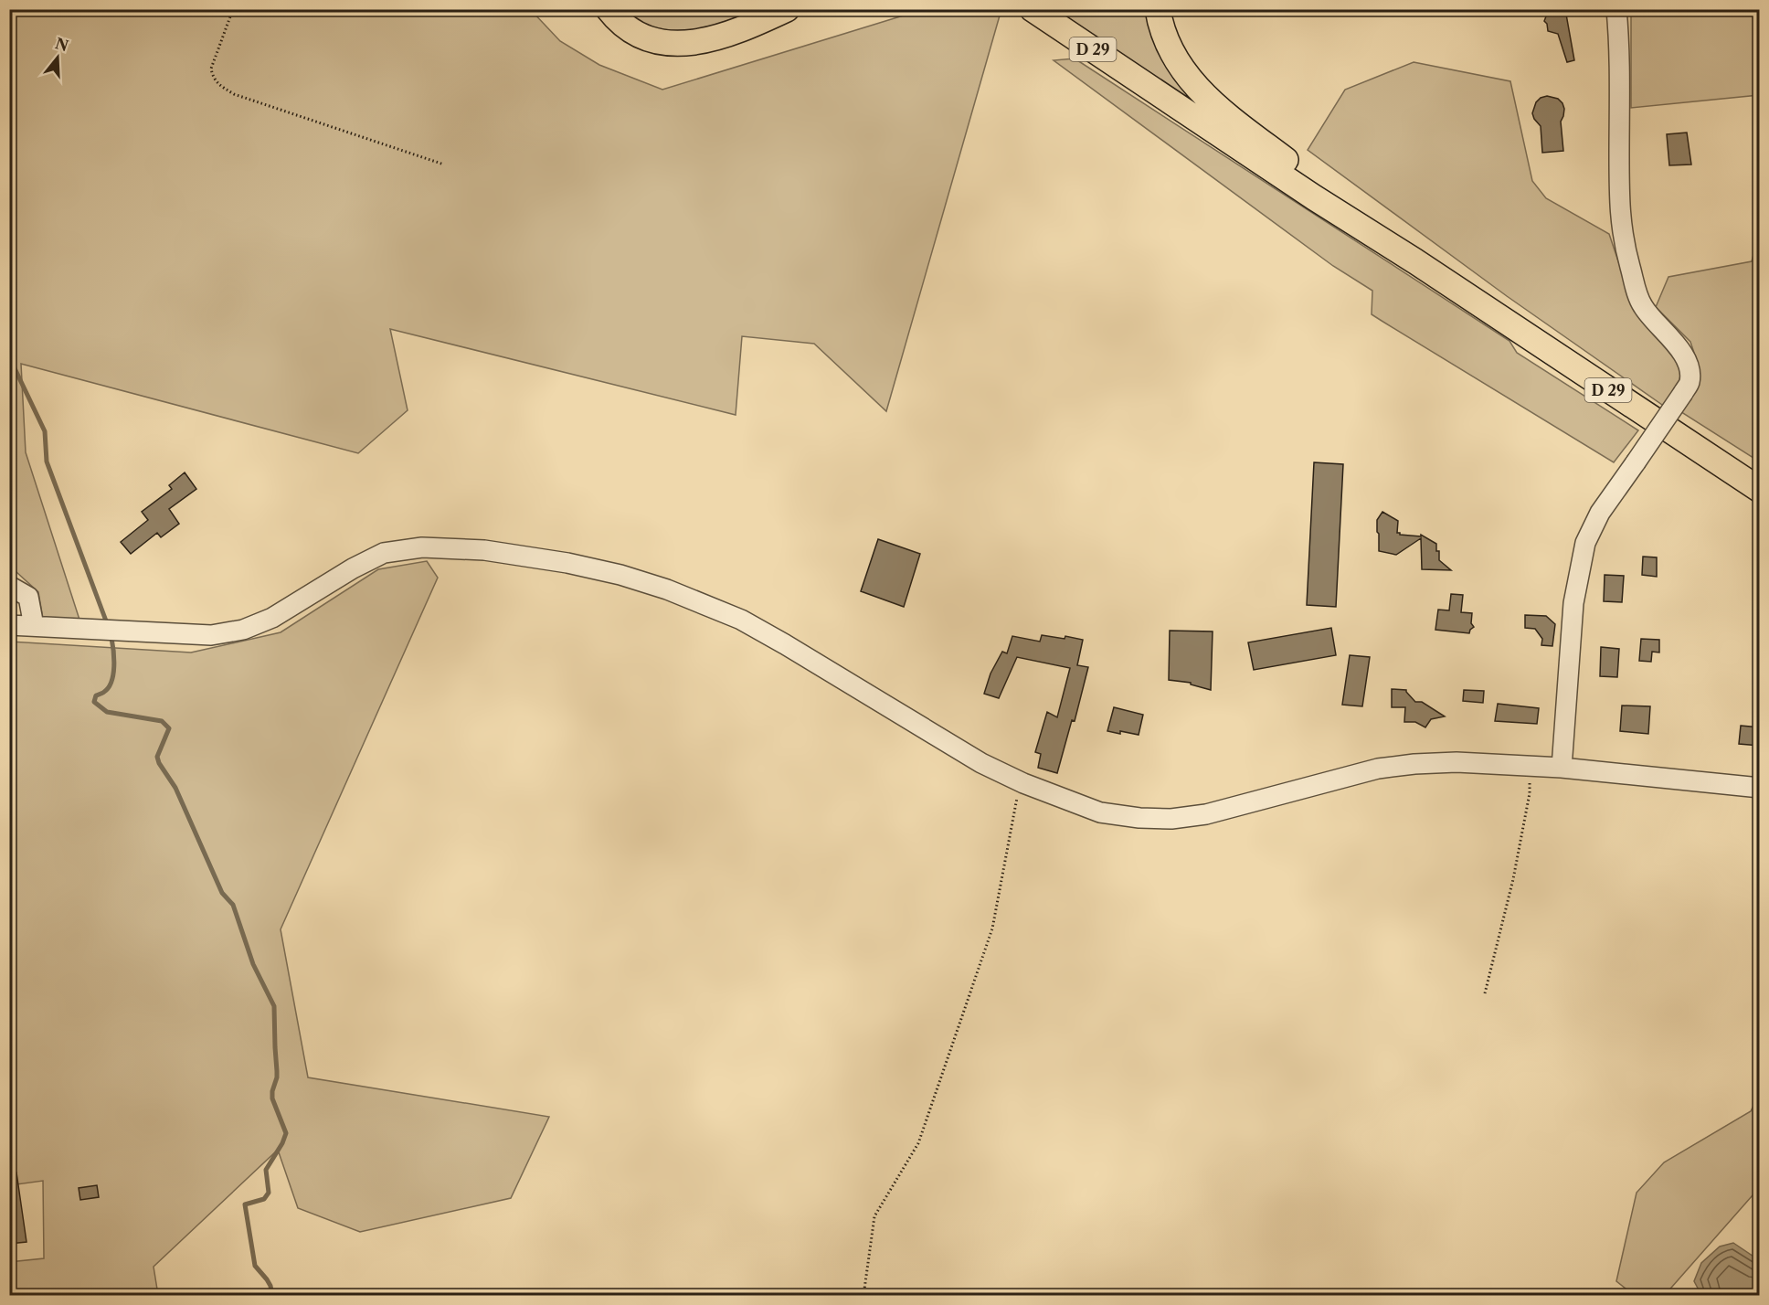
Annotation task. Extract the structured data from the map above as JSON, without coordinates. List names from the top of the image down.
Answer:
{
  "streets": {
    "main road": ["D 29"]
  },
  "north": "top"
}
